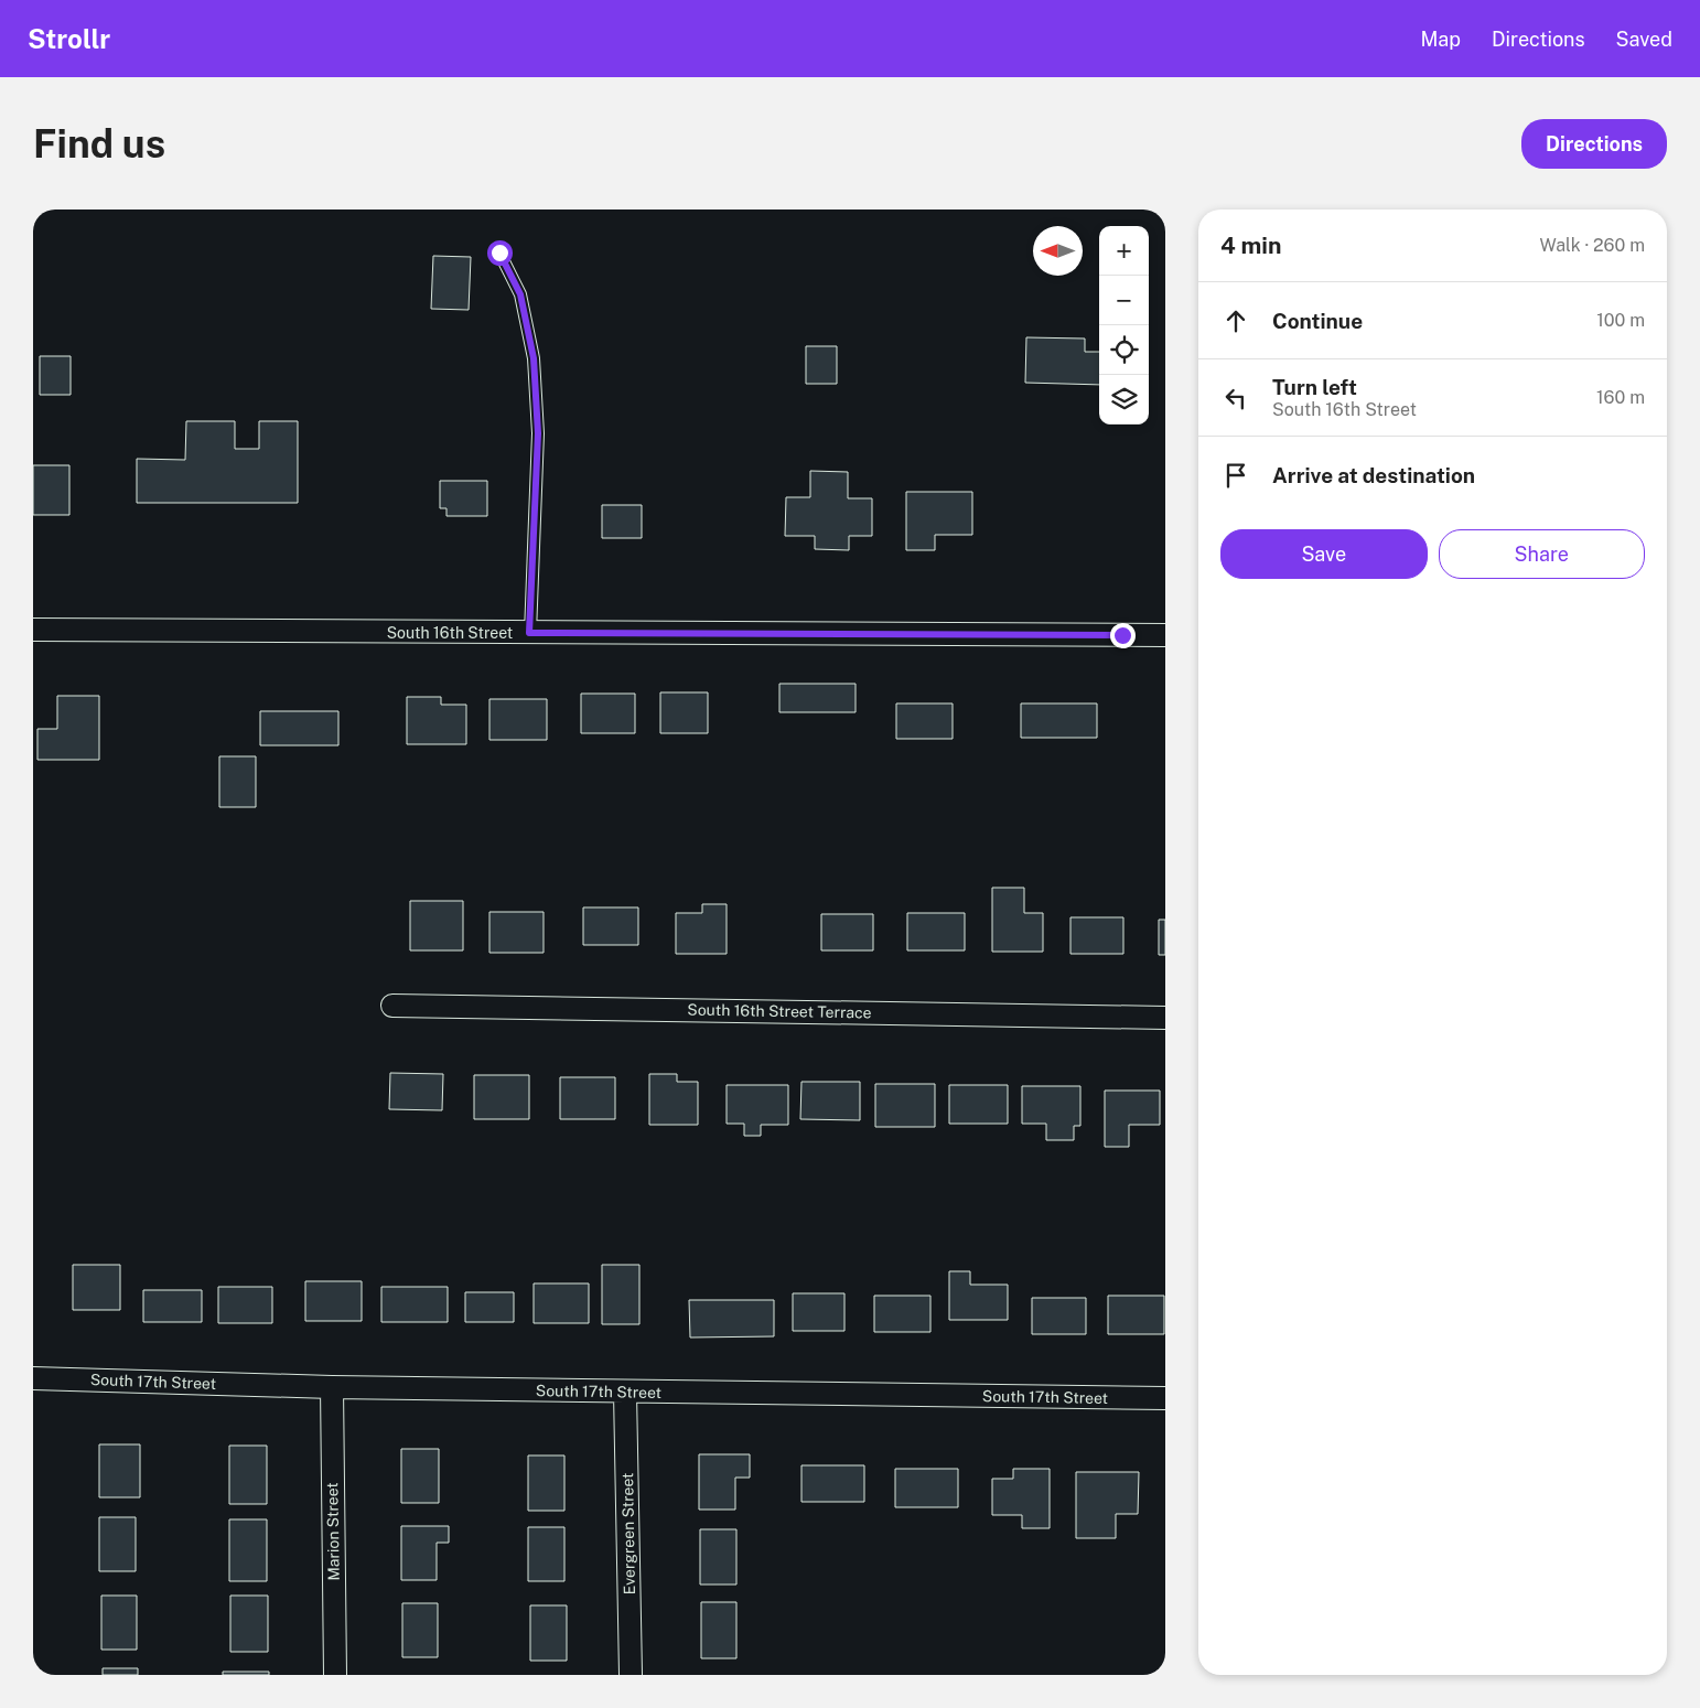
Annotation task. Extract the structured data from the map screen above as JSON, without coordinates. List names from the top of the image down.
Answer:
{
  "streets": {
    "street": [
      "South 16th Street",
      "South 16th Street Terrace",
      "South 17th Street",
      "Marion Street",
      "Evergreen Street"
    ]
  },
  "crossings": [
    ["South 17th Street", "Marion Street"],
    ["South 17th Street", "Evergreen Street"]
  ],
  "north": "left",
  "page": {
    "header": "Strollr",
    "nav": ["Map", "Directions", "Saved"],
    "buttons": [
      "Directions",
      ["Save", "Share"]
    ],
    "title": "Find us",
    "heading": ["4 min", "Walk · 260 m"],
    "map_buttons": ["+", "−"],
    "list": [
      ["Continue", "100 m"],
      ["Turn left", "South 16th Street", "160 m"],
      "Arrive at destination"
    ]
  }
}
